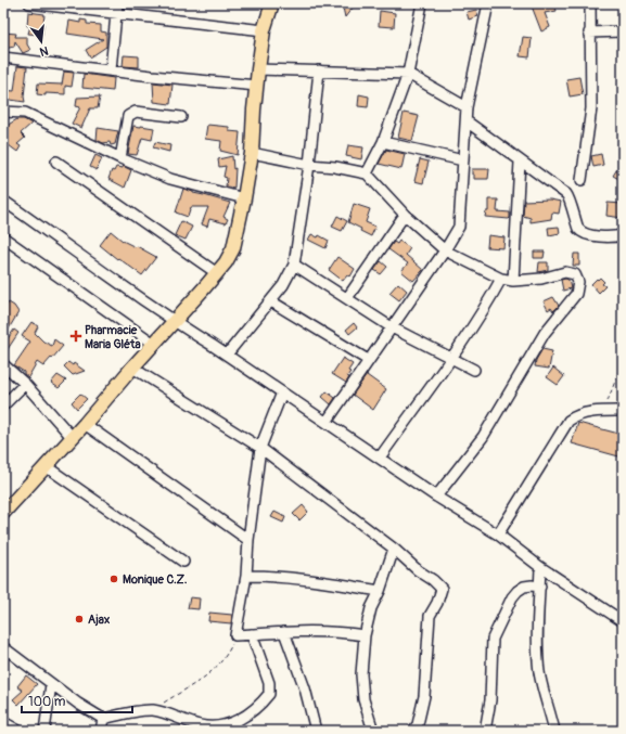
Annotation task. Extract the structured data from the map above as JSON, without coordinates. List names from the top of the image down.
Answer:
{
  "places": {
    "health": ["Pharmacie Maria Gléta"],
    "other": ["Monique C.Z.", "Ajax"]
  },
  "scale_bar": "100 m",
  "north": "bottom"
}
